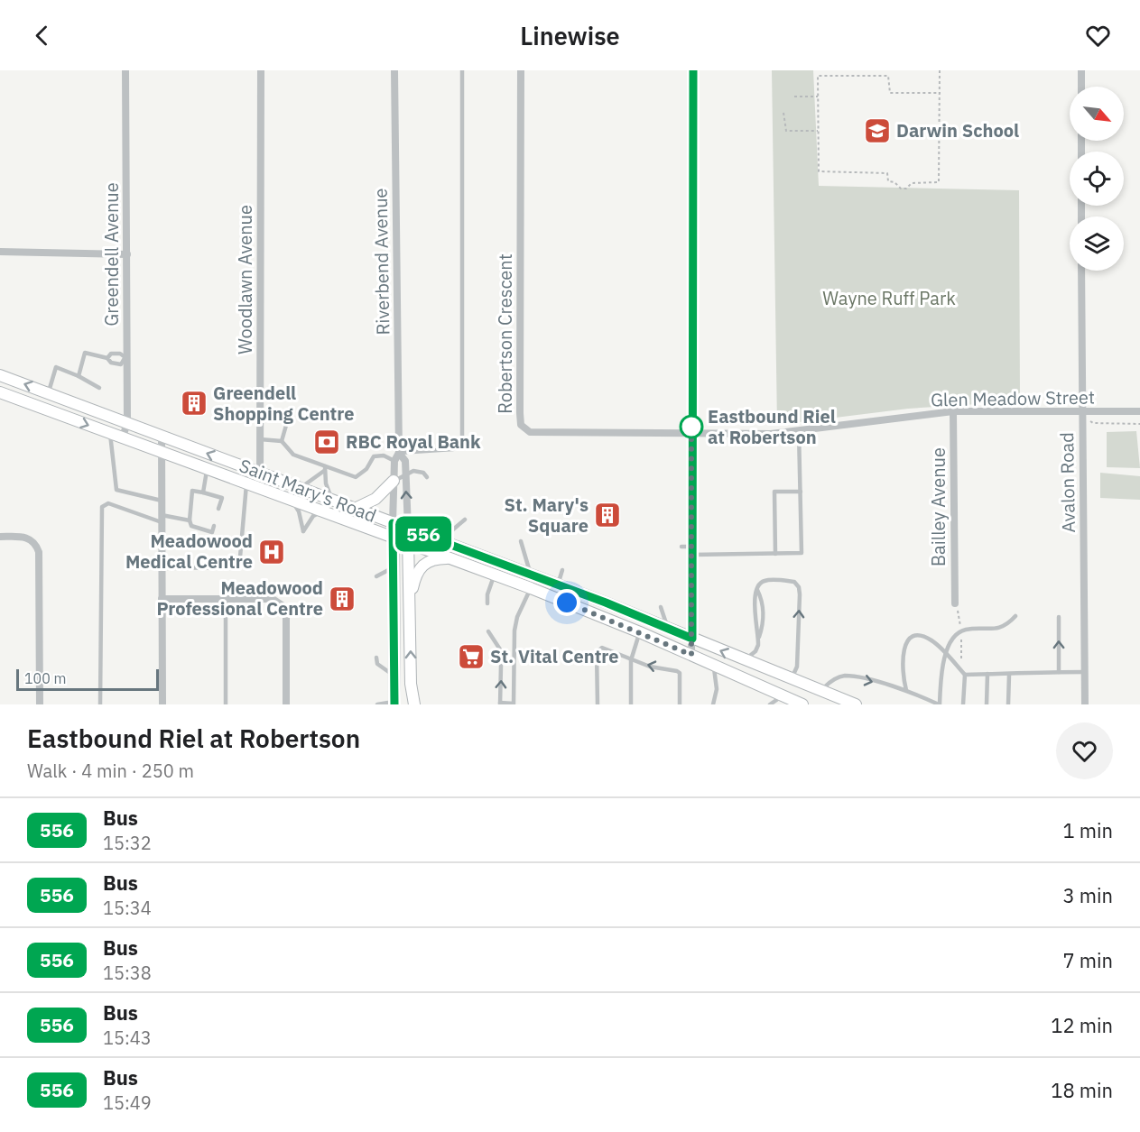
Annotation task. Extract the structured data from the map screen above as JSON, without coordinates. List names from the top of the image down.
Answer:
{
  "streets": {
    "main road": ["Saint Mary's Road"],
    "street": [
      "Greendell Avenue",
      "Riverbend Avenue",
      "Woodlawn Avenue",
      "Robertson Crescent",
      "Glen Meadow Street",
      "Avalon Road",
      "Bailley Avenue"
    ]
  },
  "crossings": [
    ["Greendell Avenue", "Saint Mary's Road"],
    ["Riverbend Avenue", "Saint Mary's Road"],
    ["Woodlawn Avenue", "Saint Mary's Road"],
    ["Robertson Crescent", "Glen Meadow Street"],
    ["Glen Meadow Street", "Avalon Road"],
    ["Glen Meadow Street", "Bailley Avenue"]
  ],
  "parks": ["Wayne Ruff Park"],
  "places": {
    "school or university": ["Darwin School"],
    "building": ["Greendell Shopping Centre", "St. Mary's Square", "Meadowood Professional Centre"],
    "other": ["Eastbound Riel at Robertson"],
    "bank": ["RBC Royal Bank"],
    "hospital": ["Meadowood Medical Centre"],
    "supermarket": ["St. Vital Centre"]
  },
  "lines": ["bus line 556"],
  "scale_bar": "100 m",
  "north": "bottom right",
  "page": {
    "header": "Linewise",
    "on_map": "556",
    "scale": "100 m",
    "heading": ["Eastbound Riel at Robertson", "Walk · 4 min · 250 m"],
    "list": [
      {
        "mark": "556",
        "name": "Bus",
        "note": "15:32",
        "value": "1 min"
      },
      {
        "mark": "556",
        "name": "Bus",
        "note": "15:34",
        "value": "3 min"
      },
      {
        "mark": "556",
        "name": "Bus",
        "note": "15:38",
        "value": "7 min"
      },
      {
        "mark": "556",
        "name": "Bus",
        "note": "15:43",
        "value": "12 min"
      },
      {
        "mark": "556",
        "name": "Bus",
        "note": "15:49",
        "value": "18 min"
      }
    ]
  }
}
